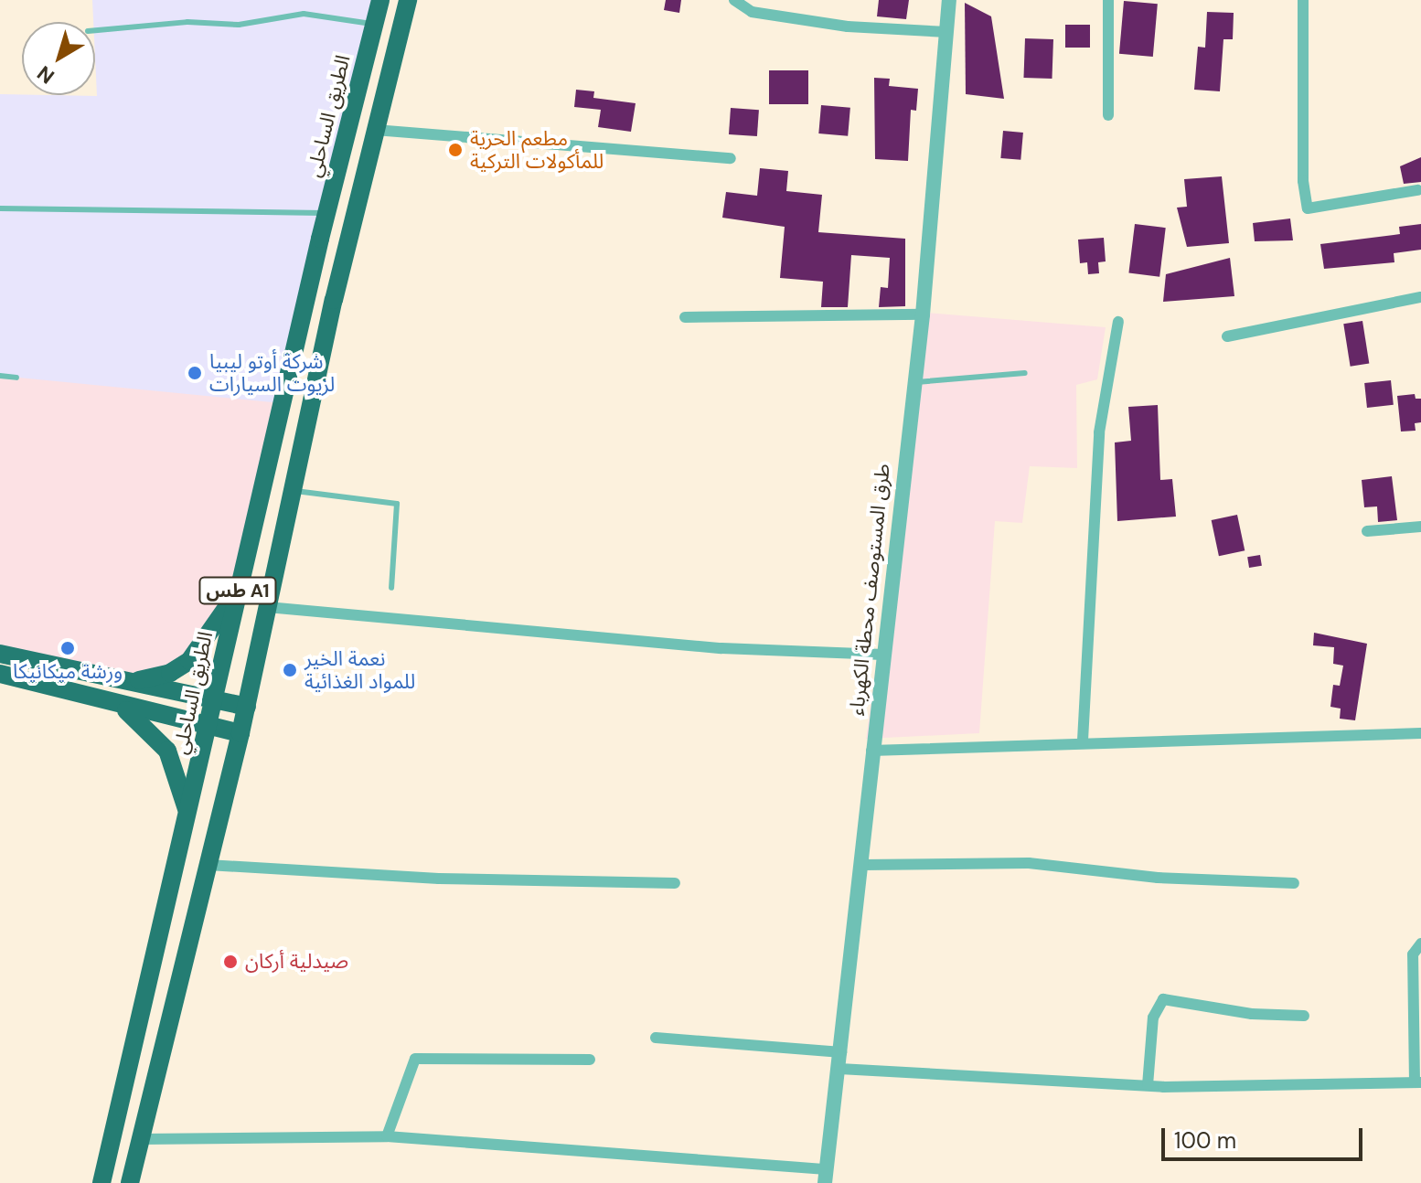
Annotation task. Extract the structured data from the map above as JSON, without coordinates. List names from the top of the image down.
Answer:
{
  "streets": {
    "highway": ["الطريق الساحلي", "طس A1"],
    "street": ["طرق المستوصف محطة الكهرباء"]
  },
  "places": [
    "مطعم الحرية للمأكولات التركية",
    "شركة أوتو ليبيا لزيوت السيارات",
    "ورشة ميكانيكا",
    "نعمة الخير للمواد الغذائية",
    "صيدلية أركان"
  ],
  "scale_bar": "100 m",
  "north": "bottom left"
}
